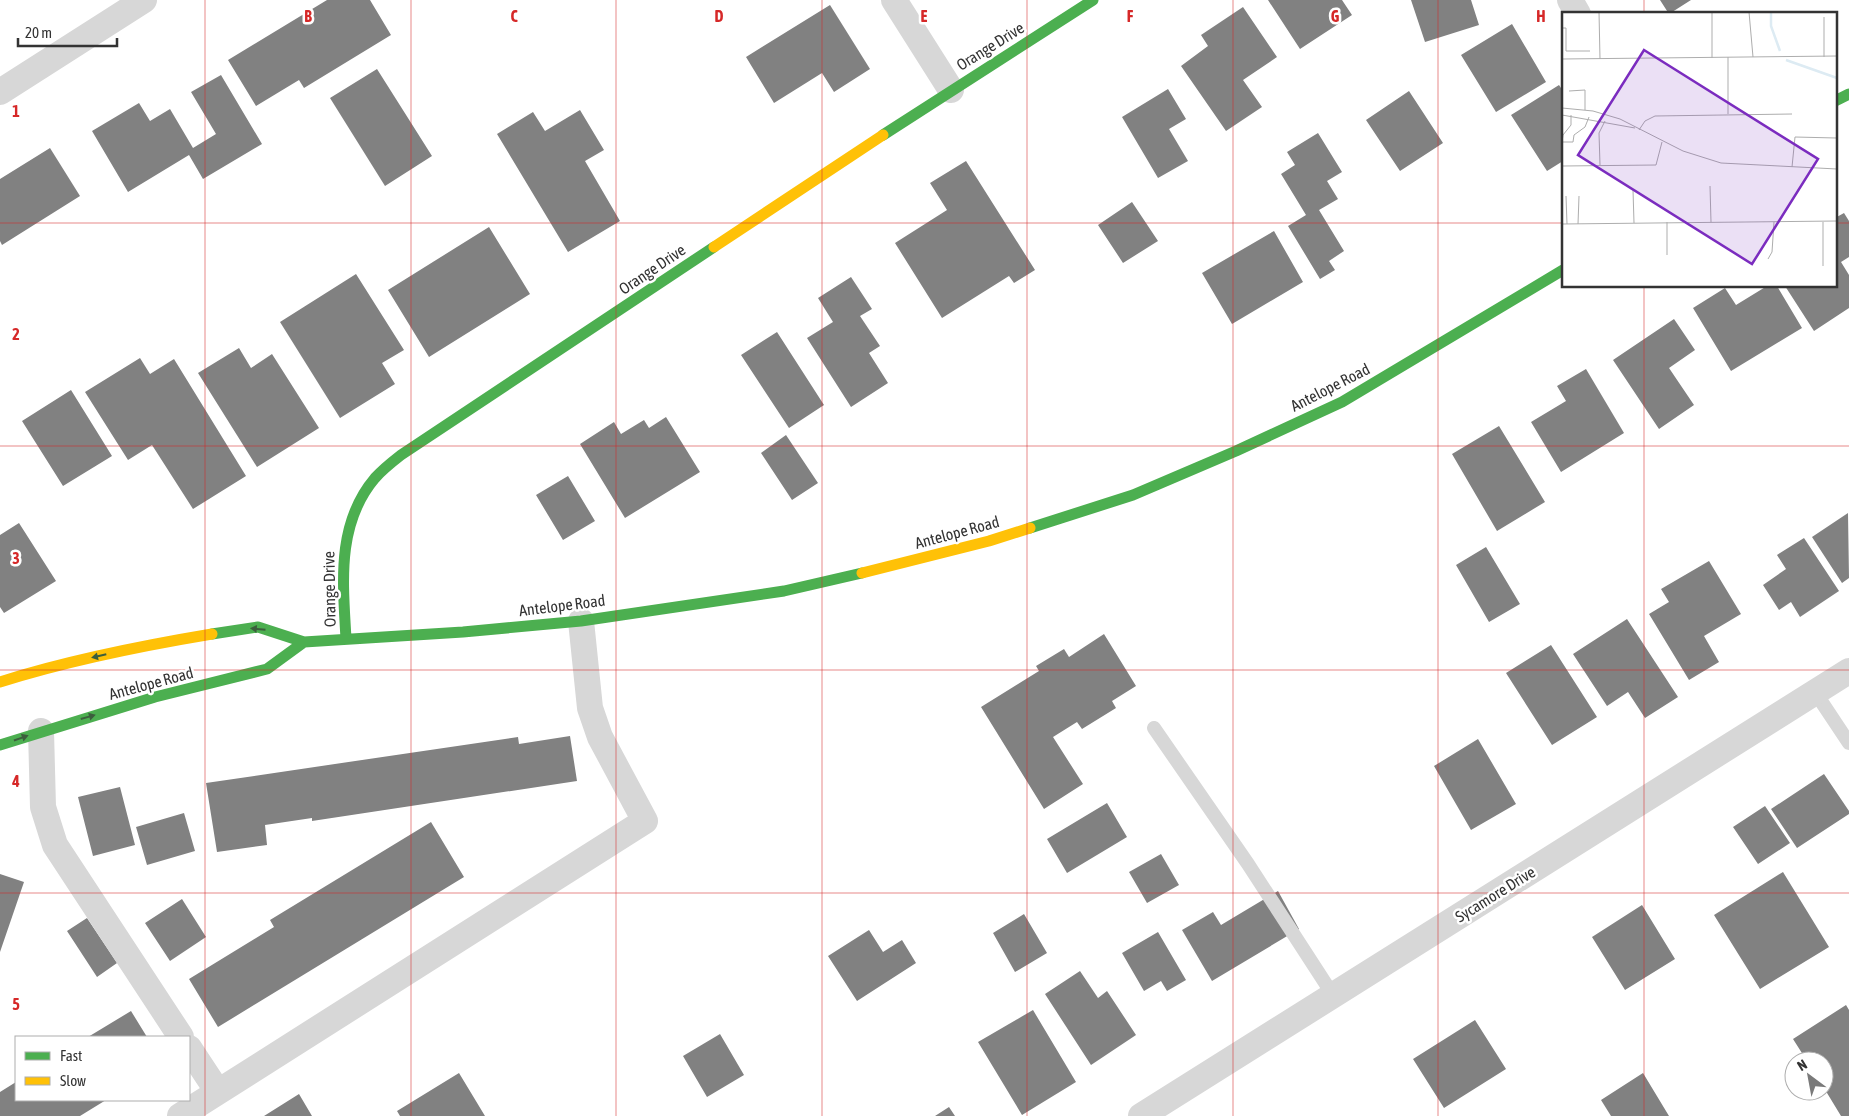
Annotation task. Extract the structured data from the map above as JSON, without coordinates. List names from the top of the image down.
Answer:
{
  "streets": {
    "main road": ["Orange Drive", "Antelope Road"],
    "street": ["Sycamore Drive"]
  },
  "crossings": [
    ["Orange Drive", "Antelope Road"]
  ],
  "legend": ["Fast", "Slow"],
  "scale_bar": "20 m",
  "north": "top left",
  "grid": {
    "columns": [
      "B",
      "C",
      "D",
      "E",
      "F",
      "G",
      "H"
    ],
    "rows": [
      "1",
      "2",
      "3",
      "4",
      "5"
    ]
  }
}
